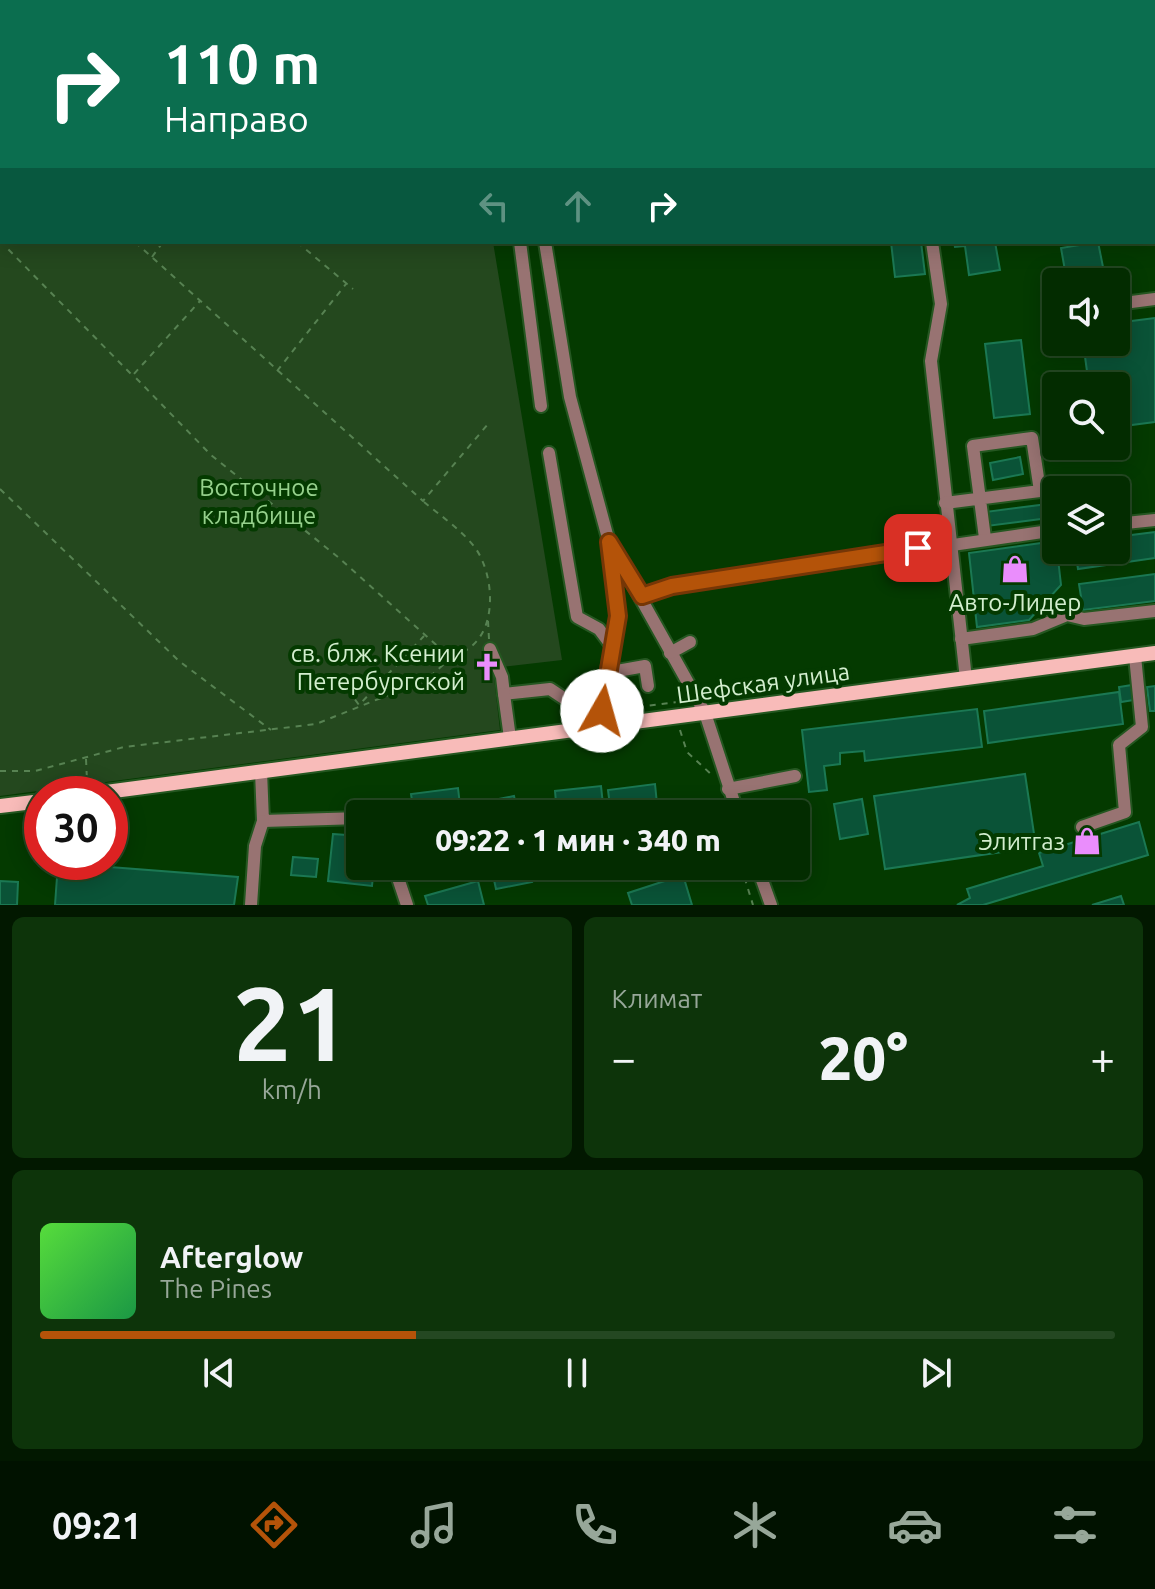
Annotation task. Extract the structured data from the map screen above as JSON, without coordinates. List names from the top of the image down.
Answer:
{
  "streets": {
    "main road": ["Шефская улица"]
  },
  "parks": ["Восточное кладбище"],
  "places": {
    "shop": ["Авто-Лидер", "Элитгаз"],
    "church": ["св. блж. Ксении Петербургской"]
  },
  "page": {
    "turn": ["110 m", "Направо"],
    "limit": "30",
    "trip": "09:22 · 1 мин · 340 m",
    "tile": [
      ["21", "km/h"],
      "Климат"
    ],
    "heat": ["−", "20°", "+"],
    "song": ["Afterglow", "The Pines"],
    "tabs": "09:21"
  }
}
